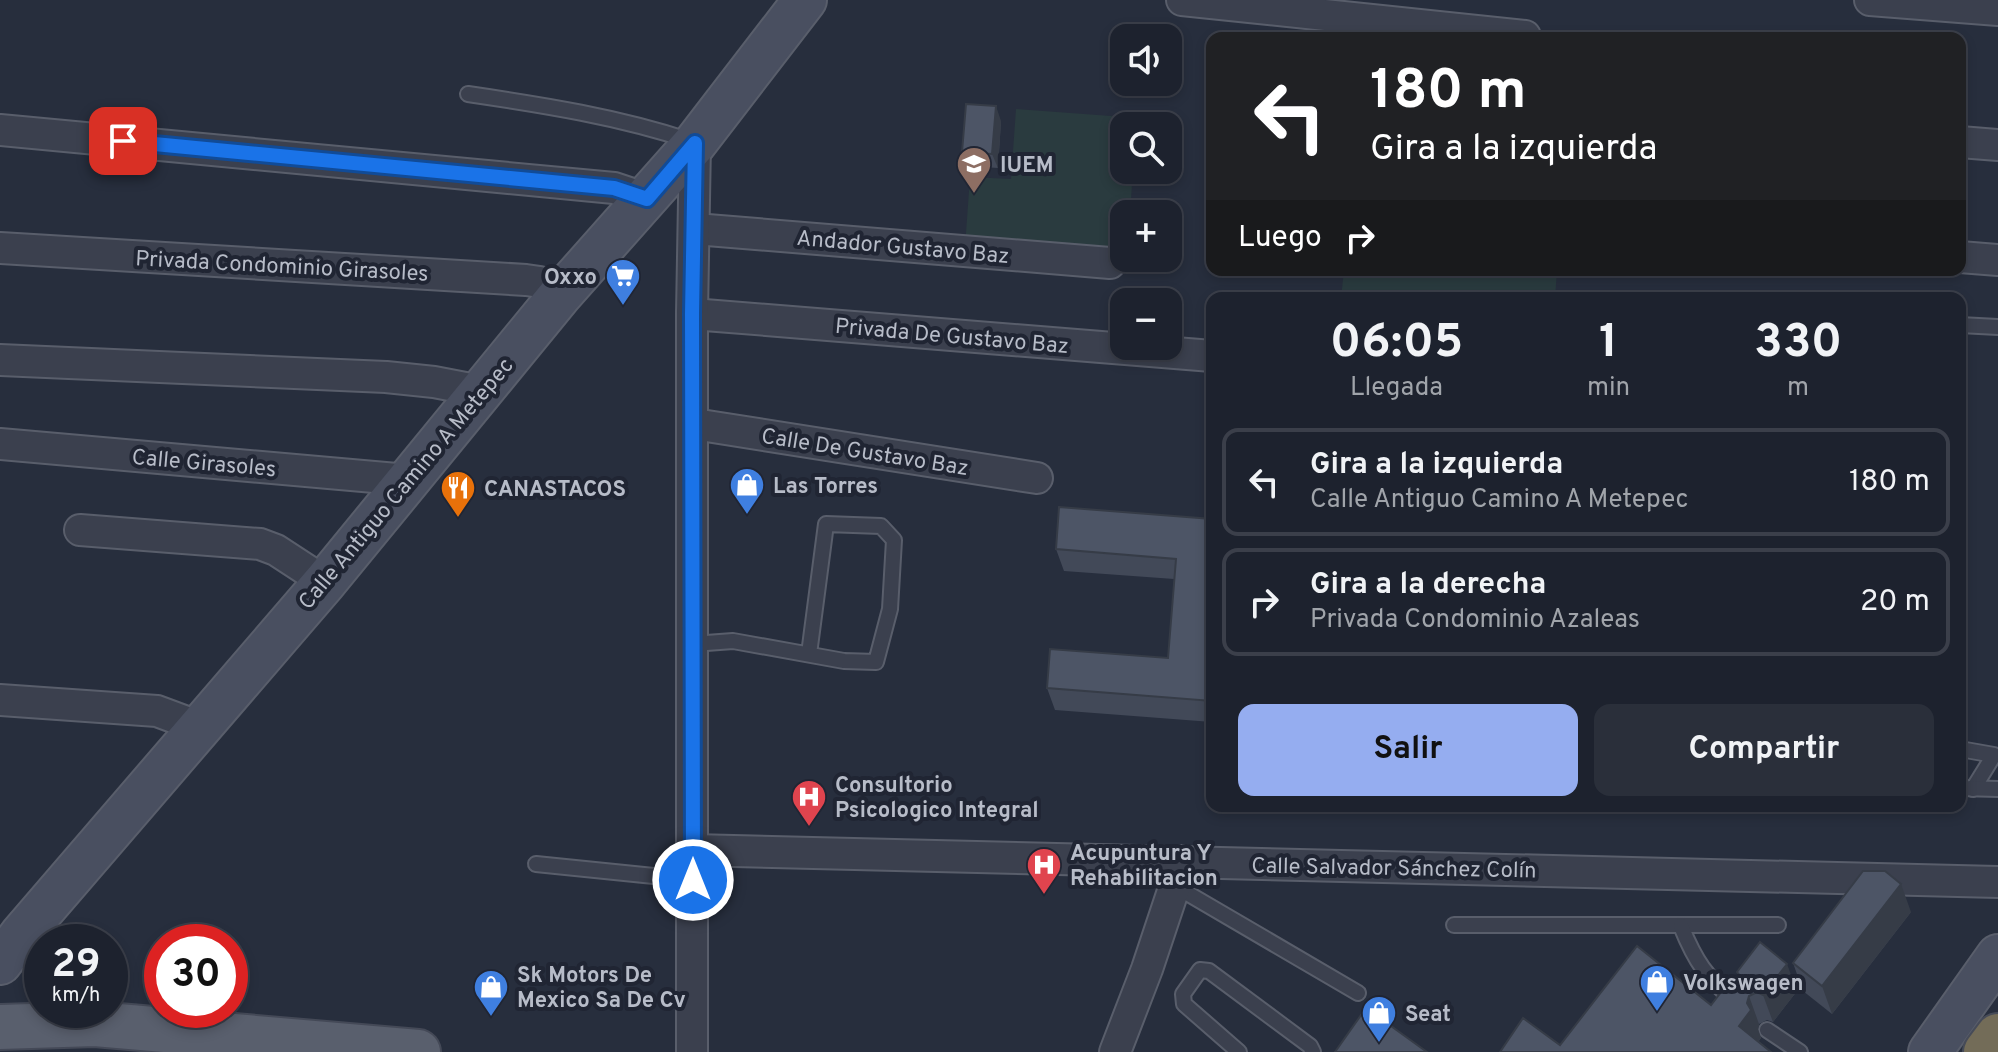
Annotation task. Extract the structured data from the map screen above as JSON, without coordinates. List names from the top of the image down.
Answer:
{
  "streets": {
    "street": [
      "Andador Gustavo Baz",
      "Privada Condominio Girasoles",
      "Privada De Gustavo Baz",
      "Calle De Gustavo Baz",
      "Calle Girasoles",
      "Calle Antiguo Camino A Metepec",
      "Calle Salvador Sánchez Colín"
    ]
  },
  "crossings": [
    ["Privada Condominio Girasoles", "Calle Antiguo Camino A Metepec"],
    ["Calle Girasoles", "Calle Antiguo Camino A Metepec"]
  ],
  "places": {
    "school or university": ["IUEM"],
    "supermarket": ["Oxxo"],
    "shop": [
      "Las Torres",
      "Volkswagen",
      "Sk Motors De Mexico Sa De Cv",
      "Seat"
    ],
    "restaurant": ["CANASTACOS"],
    "hospital": ["Consultorio Psicologico Integral", "Acupuntura Y Rehabilitacion"]
  },
  "page": {
    "map_buttons": ["+", "−"],
    "turn": ["180 m", "Gira a la izquierda"],
    "then": "Luego",
    "eta": [
      "06:05",
      "Llegada",
      "1",
      "min",
      "330",
      "m"
    ],
    "list": [
      {
        "name": "Gira a la izquierda",
        "note": "Calle Antiguo Camino A Metepec",
        "value": "180 m"
      },
      {
        "name": "Gira a la derecha",
        "note": "Privada Condominio Azaleas",
        "value": "20 m"
      }
    ],
    "buttons": ["Salir", "Compartir"],
    "speed": "29 km/h",
    "limit": "30"
  }
}
